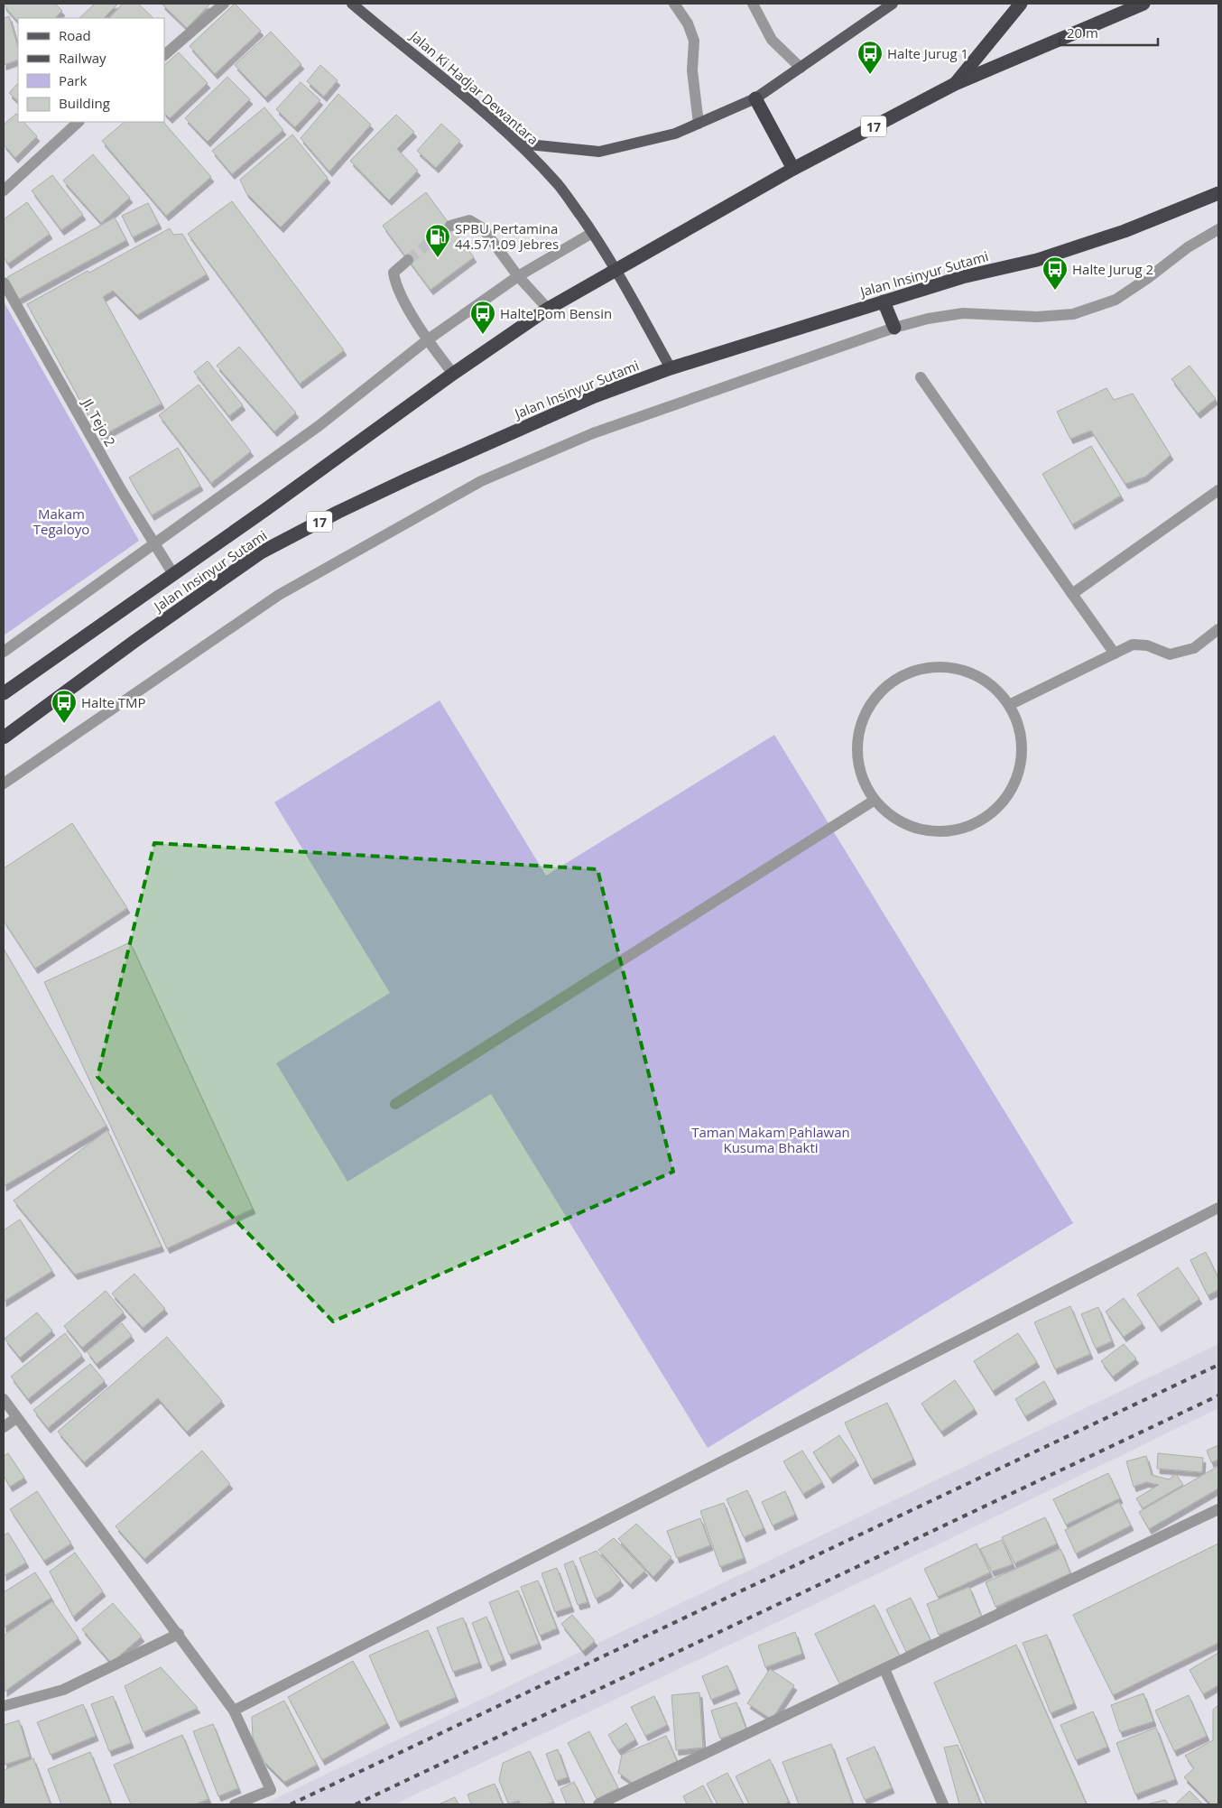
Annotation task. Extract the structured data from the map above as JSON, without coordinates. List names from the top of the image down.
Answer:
{
  "streets": {
    "highway": ["17", "Jalan Insinyur Sutami"],
    "main road": ["Jalan Ki Hadjar Dewantara"],
    "street": ["Jl. Tejo 2"]
  },
  "crossings": [
    ["Jalan Ki Hadjar Dewantara", "Jalan Insinyur Sutami"],
    ["Jalan Insinyur Sutami", "Jl. Tejo 2"]
  ],
  "parks": ["Makam Tegaloyo", "Taman Makam Pahlawan Kusuma Bhakti"],
  "places": {
    "bus stop": [
      "Halte Jurug 1",
      "Halte Jurug 2",
      "Halte Pom Bensin",
      "Halte TMP"
    ],
    "fuel station": ["SPBU Pertamina 44.571.09 Jebres"]
  },
  "legend": [
    "Road",
    "Railway",
    "Park",
    "Building"
  ],
  "scale_bar": "20 m"
}
